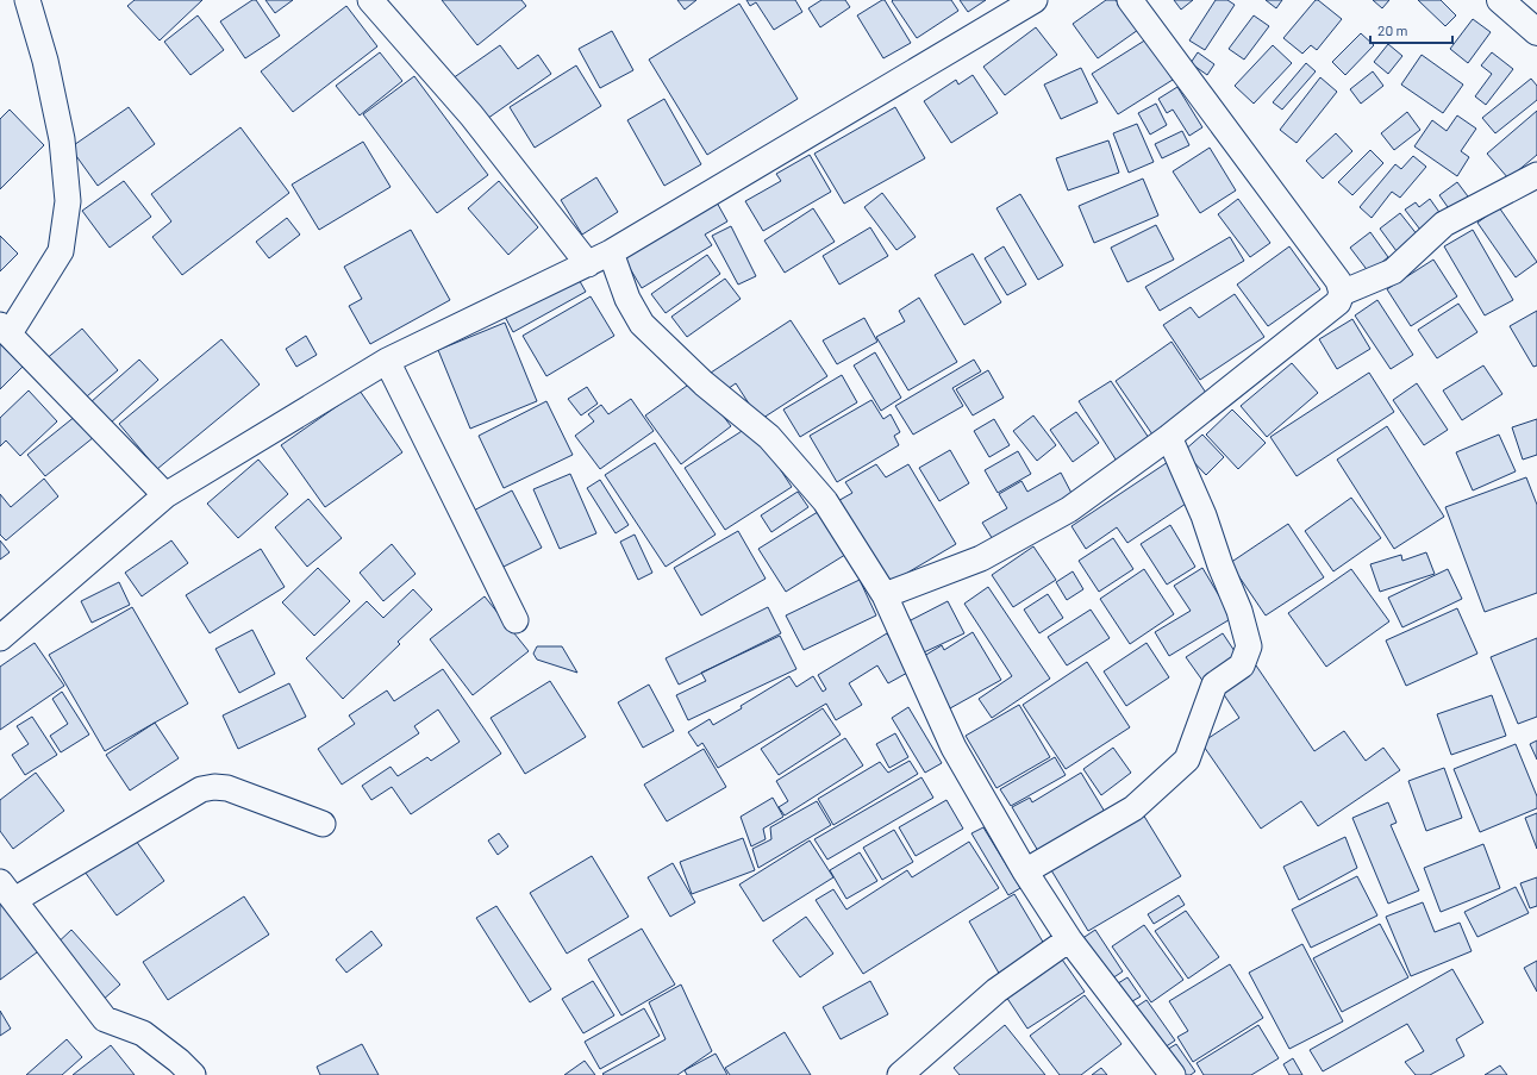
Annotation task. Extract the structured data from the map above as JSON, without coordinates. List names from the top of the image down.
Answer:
{
  "scale_bar": "20 m"
}
